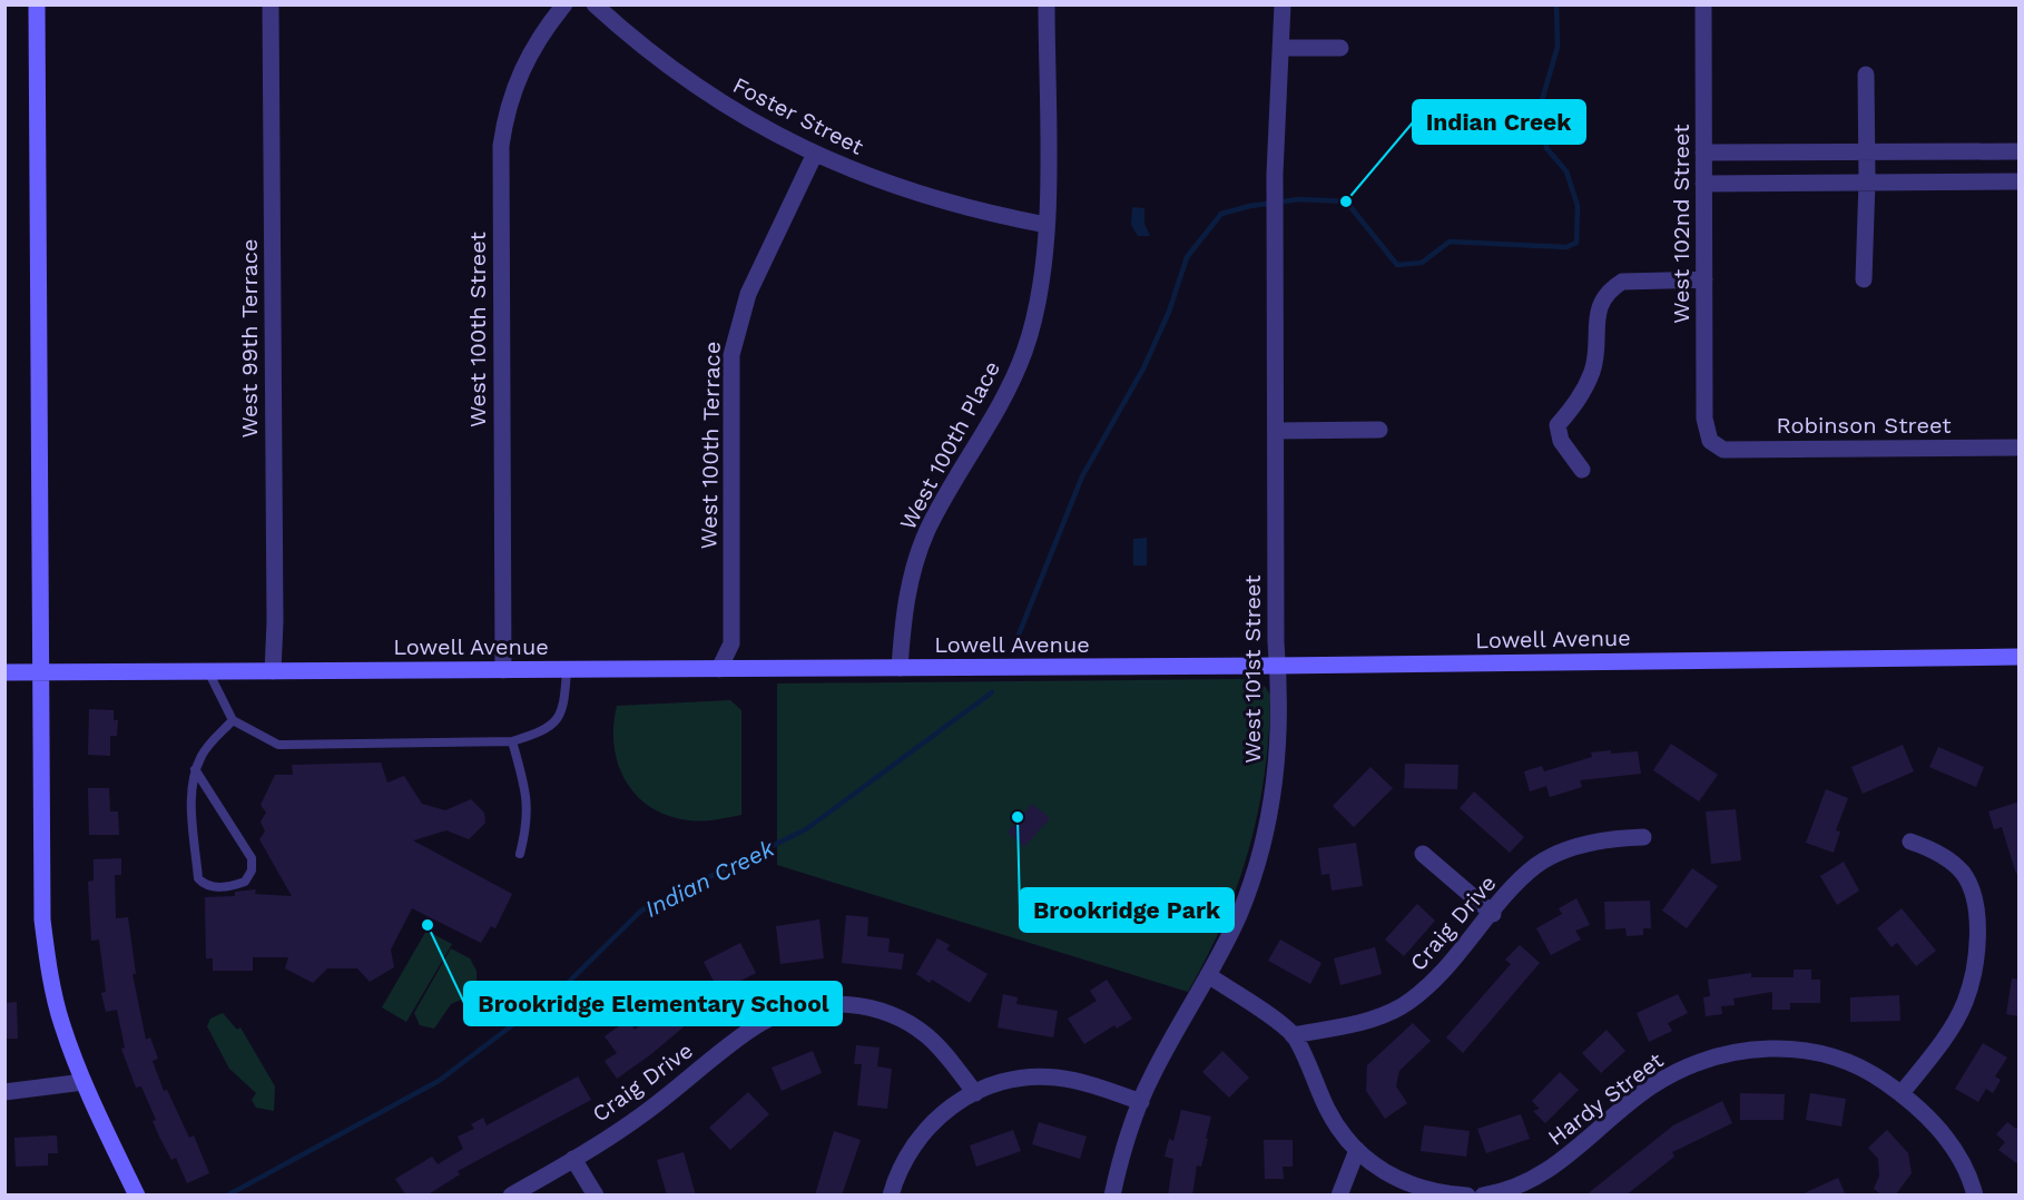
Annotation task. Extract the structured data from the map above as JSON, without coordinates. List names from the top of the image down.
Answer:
{
  "streets": {
    "street": [
      "Foster Street",
      "West 102nd Street",
      "West 100th Street",
      "West 99th Terrace",
      "Robinson Street",
      "West 100th Terrace",
      "West 100th Place",
      "Lowell Avenue",
      "West 101st Street",
      "Craig Drive",
      "Hardy Street"
    ]
  },
  "crossings": [
    ["Foster Street", "West 100th Terrace"],
    ["Foster Street", "West 100th Place"],
    ["West 102nd Street", "Robinson Street"],
    ["West 100th Street", "Lowell Avenue"],
    ["West 99th Terrace", "Lowell Avenue"],
    ["West 100th Terrace", "Lowell Avenue"],
    ["West 100th Place", "Lowell Avenue"],
    ["Lowell Avenue", "West 101st Street"]
  ],
  "water": ["Indian Creek"],
  "places": ["Indian Creek", "Brookridge Park", "Brookridge Elementary School"]
}
